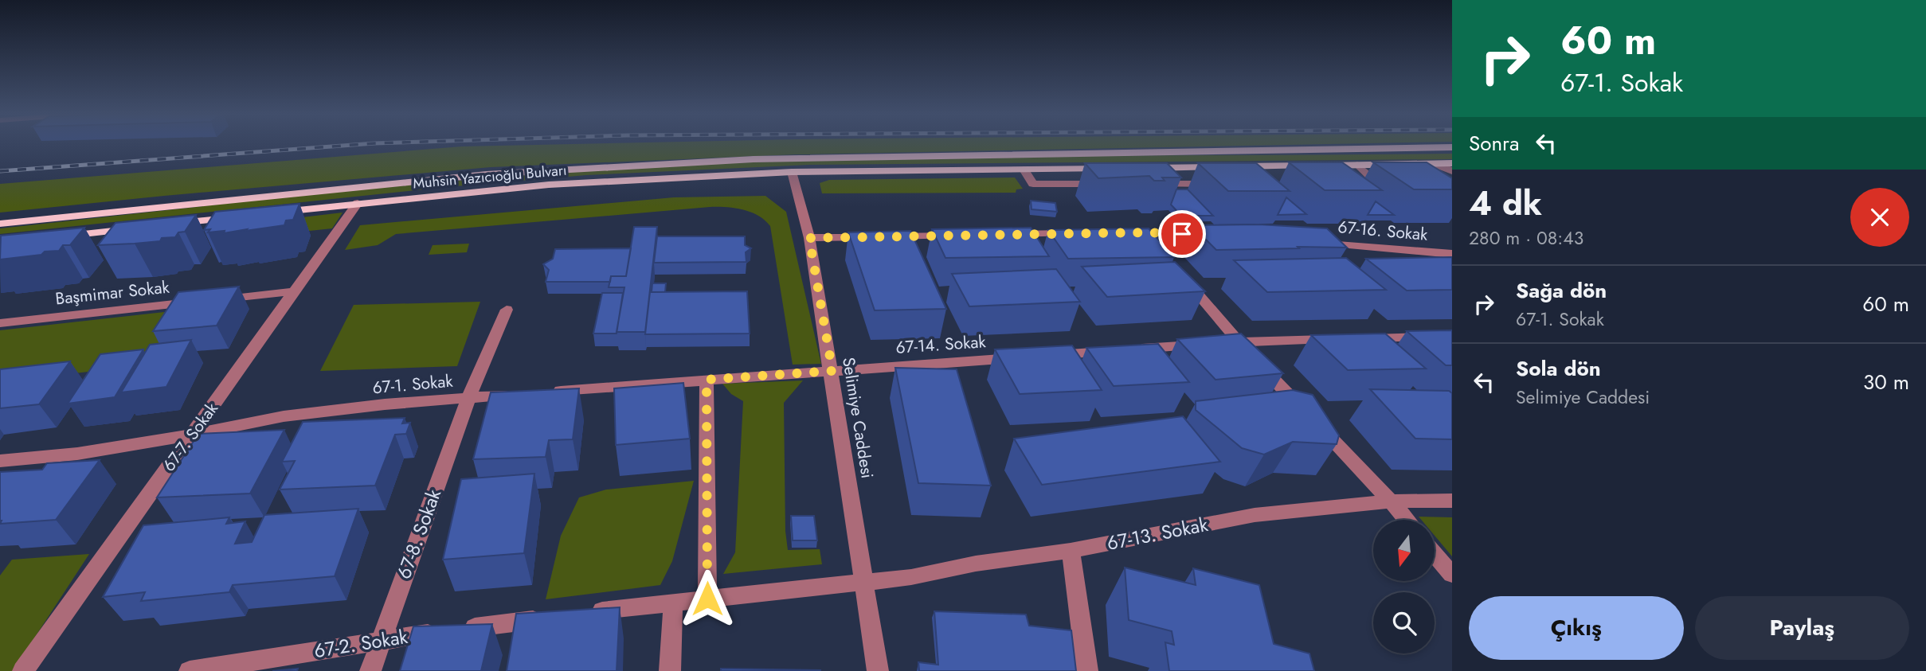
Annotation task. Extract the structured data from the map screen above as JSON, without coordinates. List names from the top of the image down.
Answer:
{
  "streets": {
    "main road": ["Muhsin Yazıcıoğlu Bulvarı"],
    "street": [
      "67-16. Sokak",
      "Başmimar Sokak",
      "67-14. Sokak",
      "67-1. Sokak",
      "Selimiye Caddesi",
      "67-7. Sokak",
      "67-8. Sokak",
      "67-13. Sokak",
      "67-2. Sokak"
    ]
  },
  "crossings": [
    ["Muhsin Yazıcıoğlu Bulvarı", "Selimiye Caddesi"],
    ["Muhsin Yazıcıoğlu Bulvarı", "67-7. Sokak"],
    ["Başmimar Sokak", "67-7. Sokak"],
    ["67-14. Sokak", "Selimiye Caddesi"],
    ["67-1. Sokak", "67-7. Sokak"],
    ["67-1. Sokak", "67-8. Sokak"],
    ["Selimiye Caddesi", "67-13. Sokak"],
    ["67-8. Sokak", "67-2. Sokak"]
  ],
  "north": "bottom",
  "page": {
    "turn": ["60 m", "67-1. Sokak"],
    "then": "Sonra",
    "heading": ["4 dk", "280 m · 08:43"],
    "list": [
      {
        "name": "Sağa dön",
        "note": "67-1. Sokak",
        "value": "60 m"
      },
      {
        "name": "Sola dön",
        "note": "Selimiye Caddesi",
        "value": "30 m"
      }
    ],
    "buttons": ["Çıkış", "Paylaş"]
  }
}
